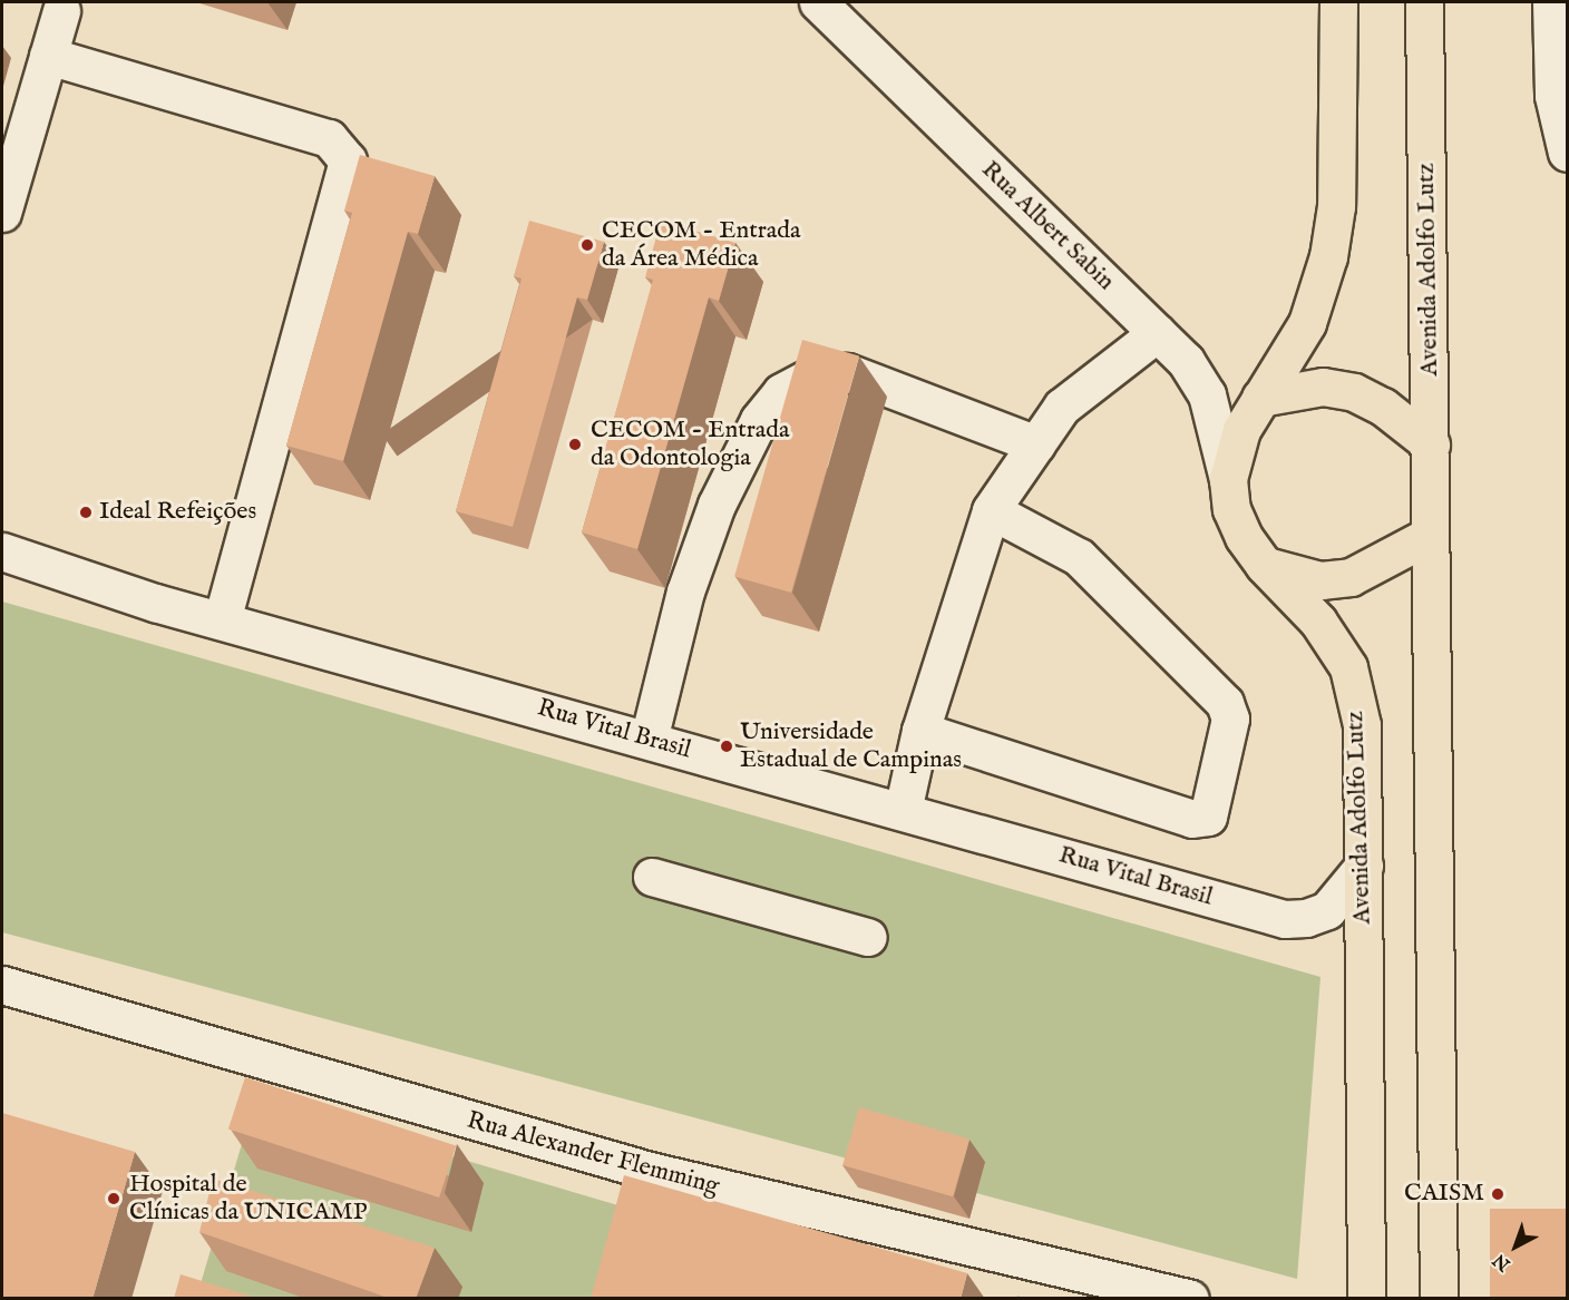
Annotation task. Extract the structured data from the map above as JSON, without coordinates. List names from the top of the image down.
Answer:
{
  "streets": {
    "main road": ["Avenida Adolfo Lutz"],
    "street": ["Rua Albert Sabin", "Rua Vital Brasil", "Rua Alexander Flemming"]
  },
  "crossings": [
    ["Rua Albert Sabin", "Avenida Adolfo Lutz"],
    ["Avenida Adolfo Lutz", "Rua Vital Brasil"]
  ],
  "places": [
    "CECOM - Entrada da Área Médica",
    "CECOM - Entrada da Odontologia",
    "Ideal Refeições",
    "Universidade Estadual de Campinas",
    "CAISM",
    "Hospital de Clínicas da UNICAMP"
  ],
  "north": "bottom left"
}
